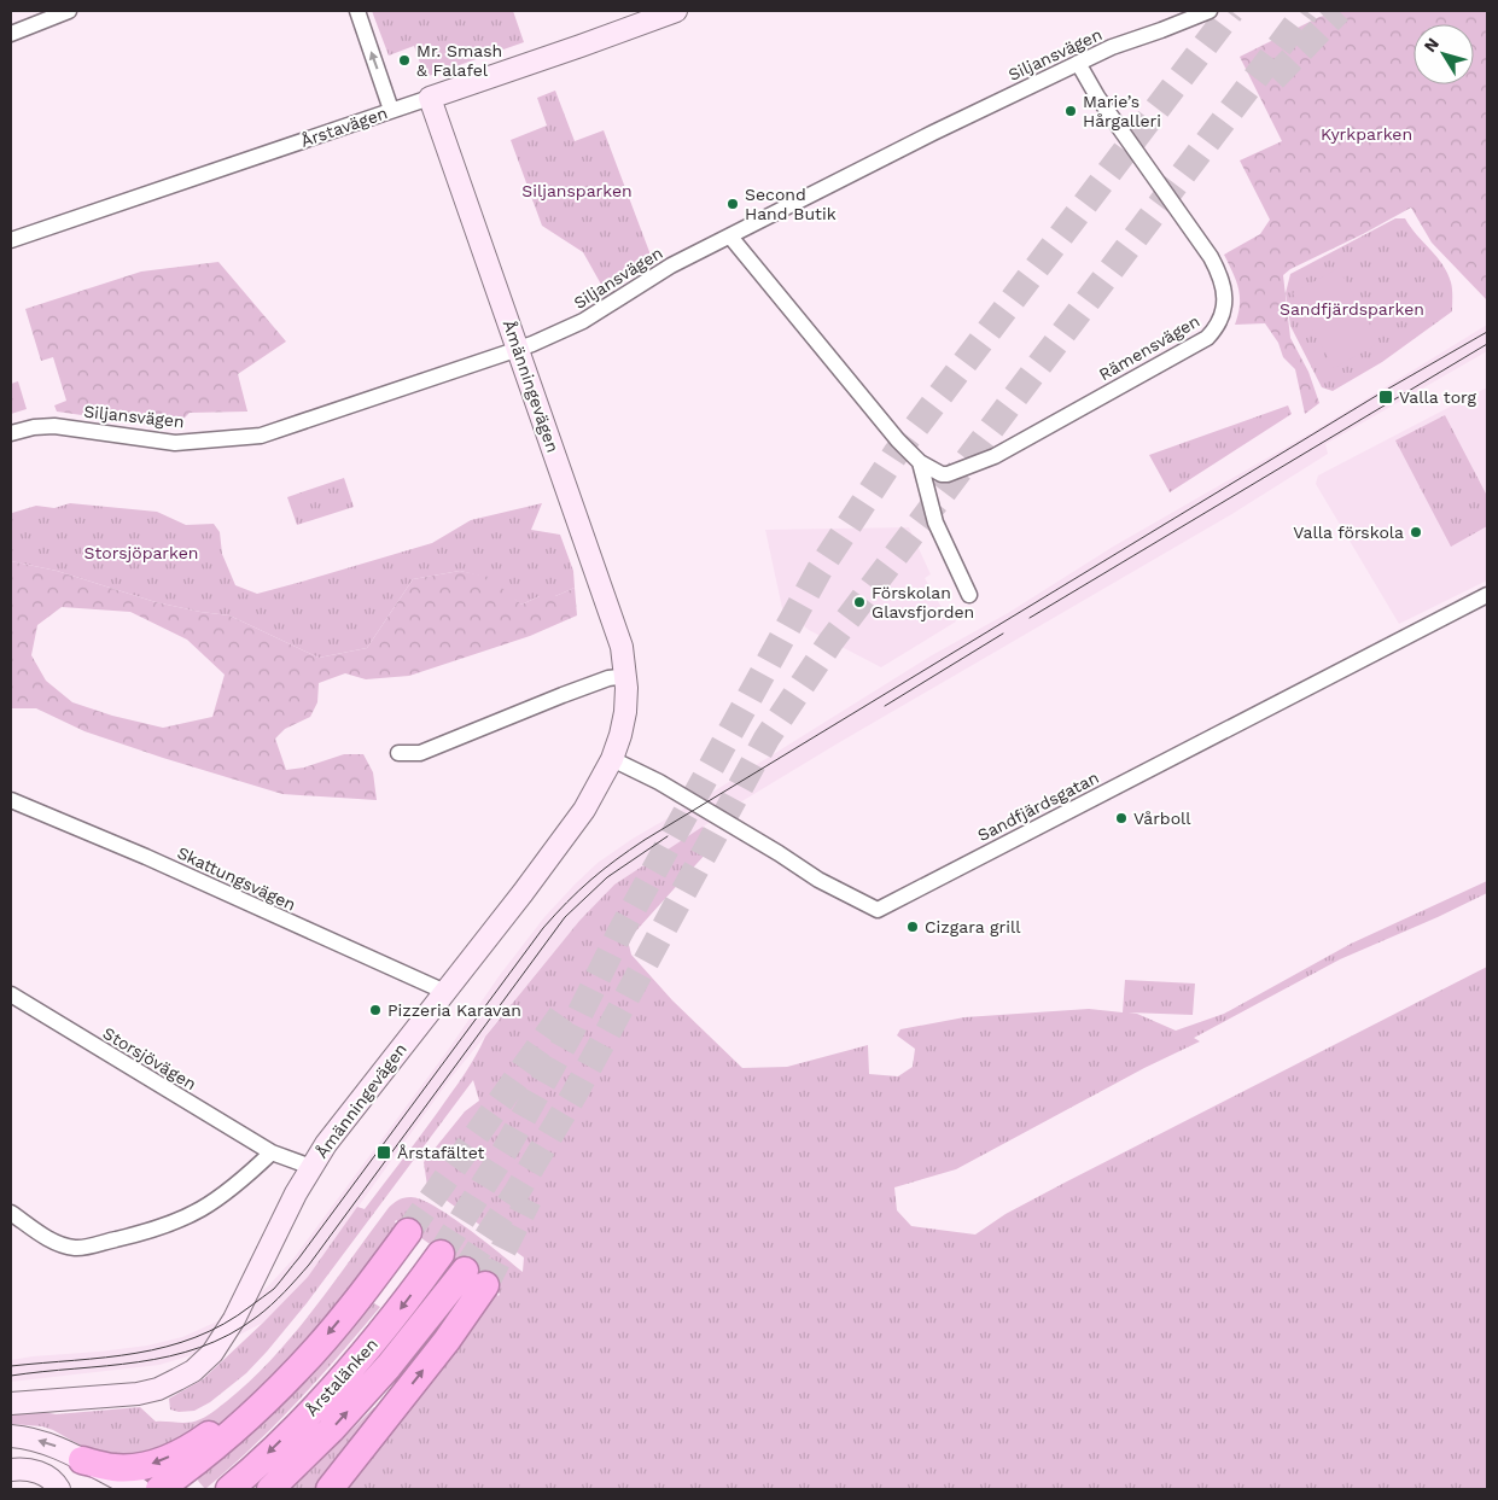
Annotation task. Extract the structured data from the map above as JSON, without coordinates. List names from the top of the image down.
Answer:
{
  "streets": {
    "highway": ["Årstalänken"],
    "street": [
      "Siljansvägen",
      "Årstavägen",
      "Rämensvägen",
      "Åmänningevägen",
      "Sandfjärdsgatan",
      "Skattungsvägen",
      "Storsjövägen"
    ]
  },
  "crossings": [
    ["Siljansvägen", "Rämensvägen"],
    ["Siljansvägen", "Åmänningevägen"],
    ["Årstavägen", "Åmänningevägen"],
    ["Åmänningevägen", "Sandfjärdsgatan"],
    ["Åmänningevägen", "Skattungsvägen"],
    ["Åmänningevägen", "Storsjövägen"]
  ],
  "parks": [
    "Kyrkparken",
    "Siljansparken",
    "Sandfjärdsparken",
    "Storsjöparken"
  ],
  "places": {
    "other": [
      "Mr. Smash & Falafel",
      "Marie’s Hårgalleri",
      "Second Hand Butik",
      "Valla förskola",
      "Förskolan Glavsfjorden",
      "Vårboll",
      "Cizgara grill",
      "Pizzeria Karavan"
    ],
    "transit": ["Valla torg", "Årstafältet"]
  },
  "north": "top left"
}
